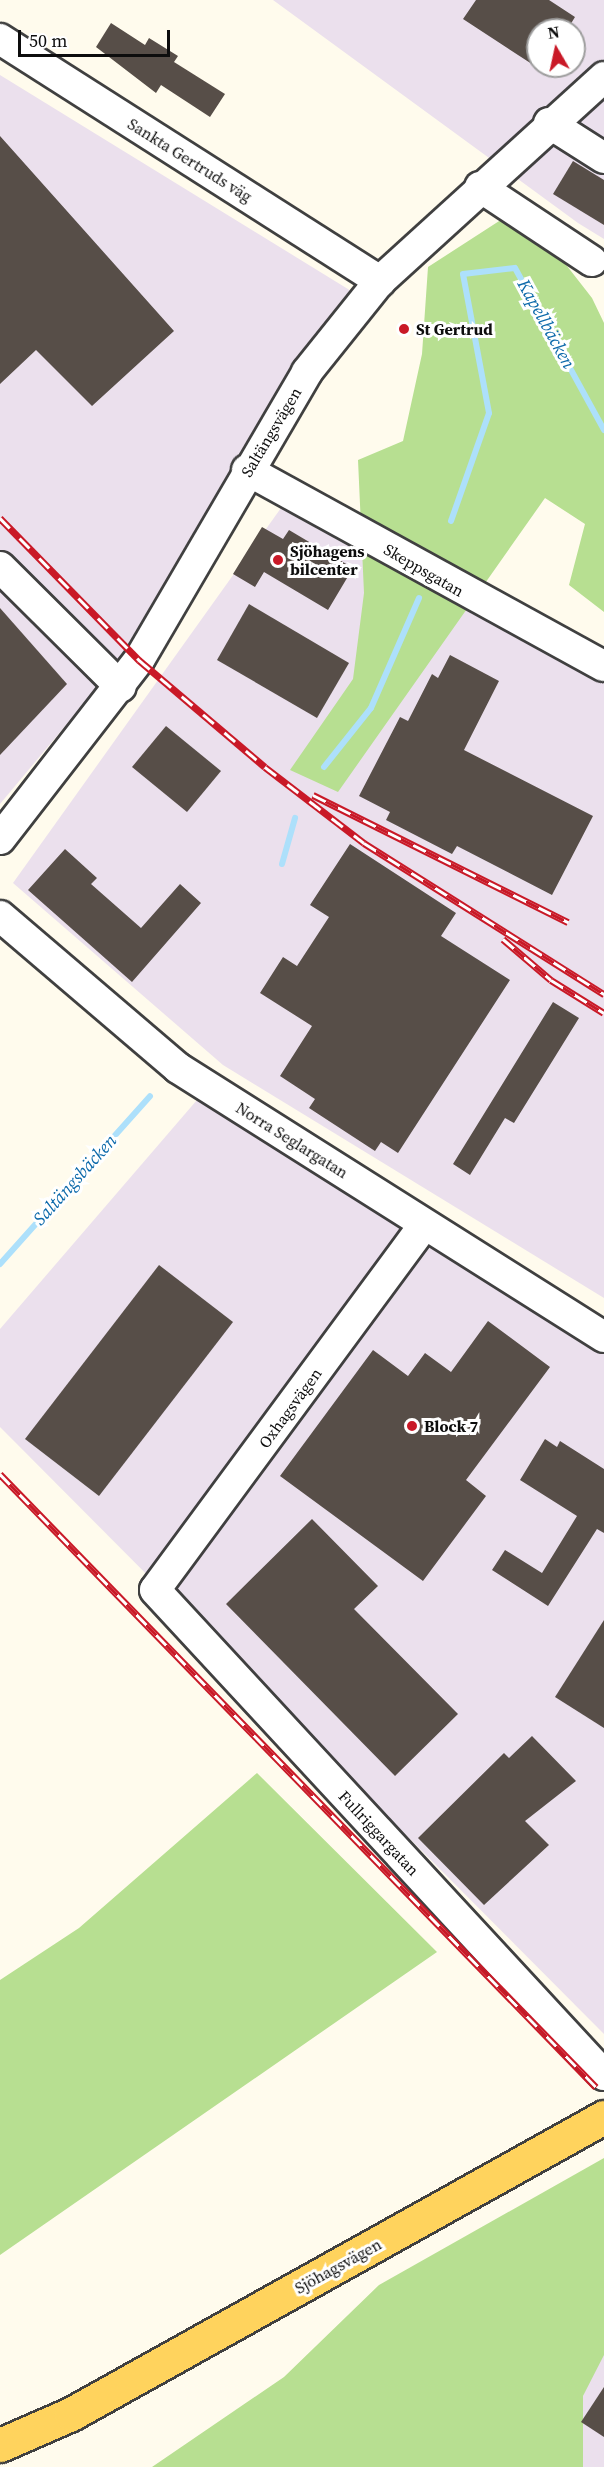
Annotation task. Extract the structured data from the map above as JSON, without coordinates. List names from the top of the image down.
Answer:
{
  "streets": {
    "main road": ["Sjöhagsvägen"],
    "street": [
      "Sankta Gertruds väg",
      "Saltängsvägen",
      "Skeppsgatan",
      "Norra Seglargatan",
      "Oxhagsvägen",
      "Fullriggargatan"
    ]
  },
  "crossings": [
    ["Sankta Gertruds väg", "Saltängsvägen"],
    ["Saltängsvägen", "Skeppsgatan"],
    ["Norra Seglargatan", "Oxhagsvägen"],
    ["Oxhagsvägen", "Fullriggargatan"]
  ],
  "water": ["Kapellbäcken", "Saltängsbäcken"],
  "places": ["St Gertrud", "Sjöhagens bilcenter", "Block 7"],
  "scale_bar": "50 m",
  "north": "top"
}
